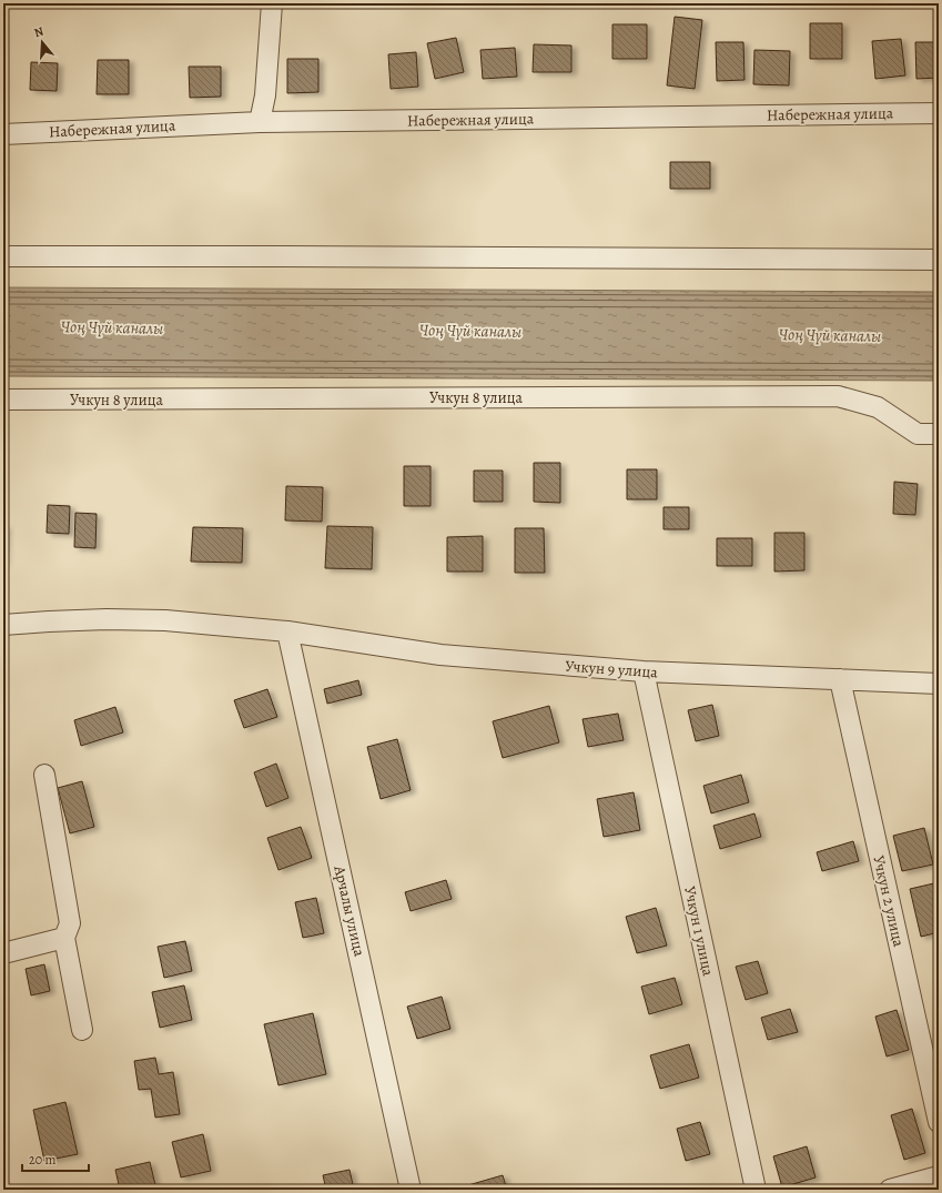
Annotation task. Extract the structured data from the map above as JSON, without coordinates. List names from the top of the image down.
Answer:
{
  "streets": {
    "street": [
      "Набережная улица",
      "Учкун 8 улица",
      "Учкун 9 улица",
      "Учкун 2 улица",
      "Арчалы улица",
      "Учкун 1 улица"
    ]
  },
  "crossings": [
    ["Учкун 9 улица", "Учкун 2 улица"],
    ["Учкун 9 улица", "Арчалы улица"],
    ["Учкун 9 улица", "Учкун 1 улица"]
  ],
  "water": ["Чоң Чүй каналы"],
  "scale_bar": "20 m",
  "north": "top"
}
